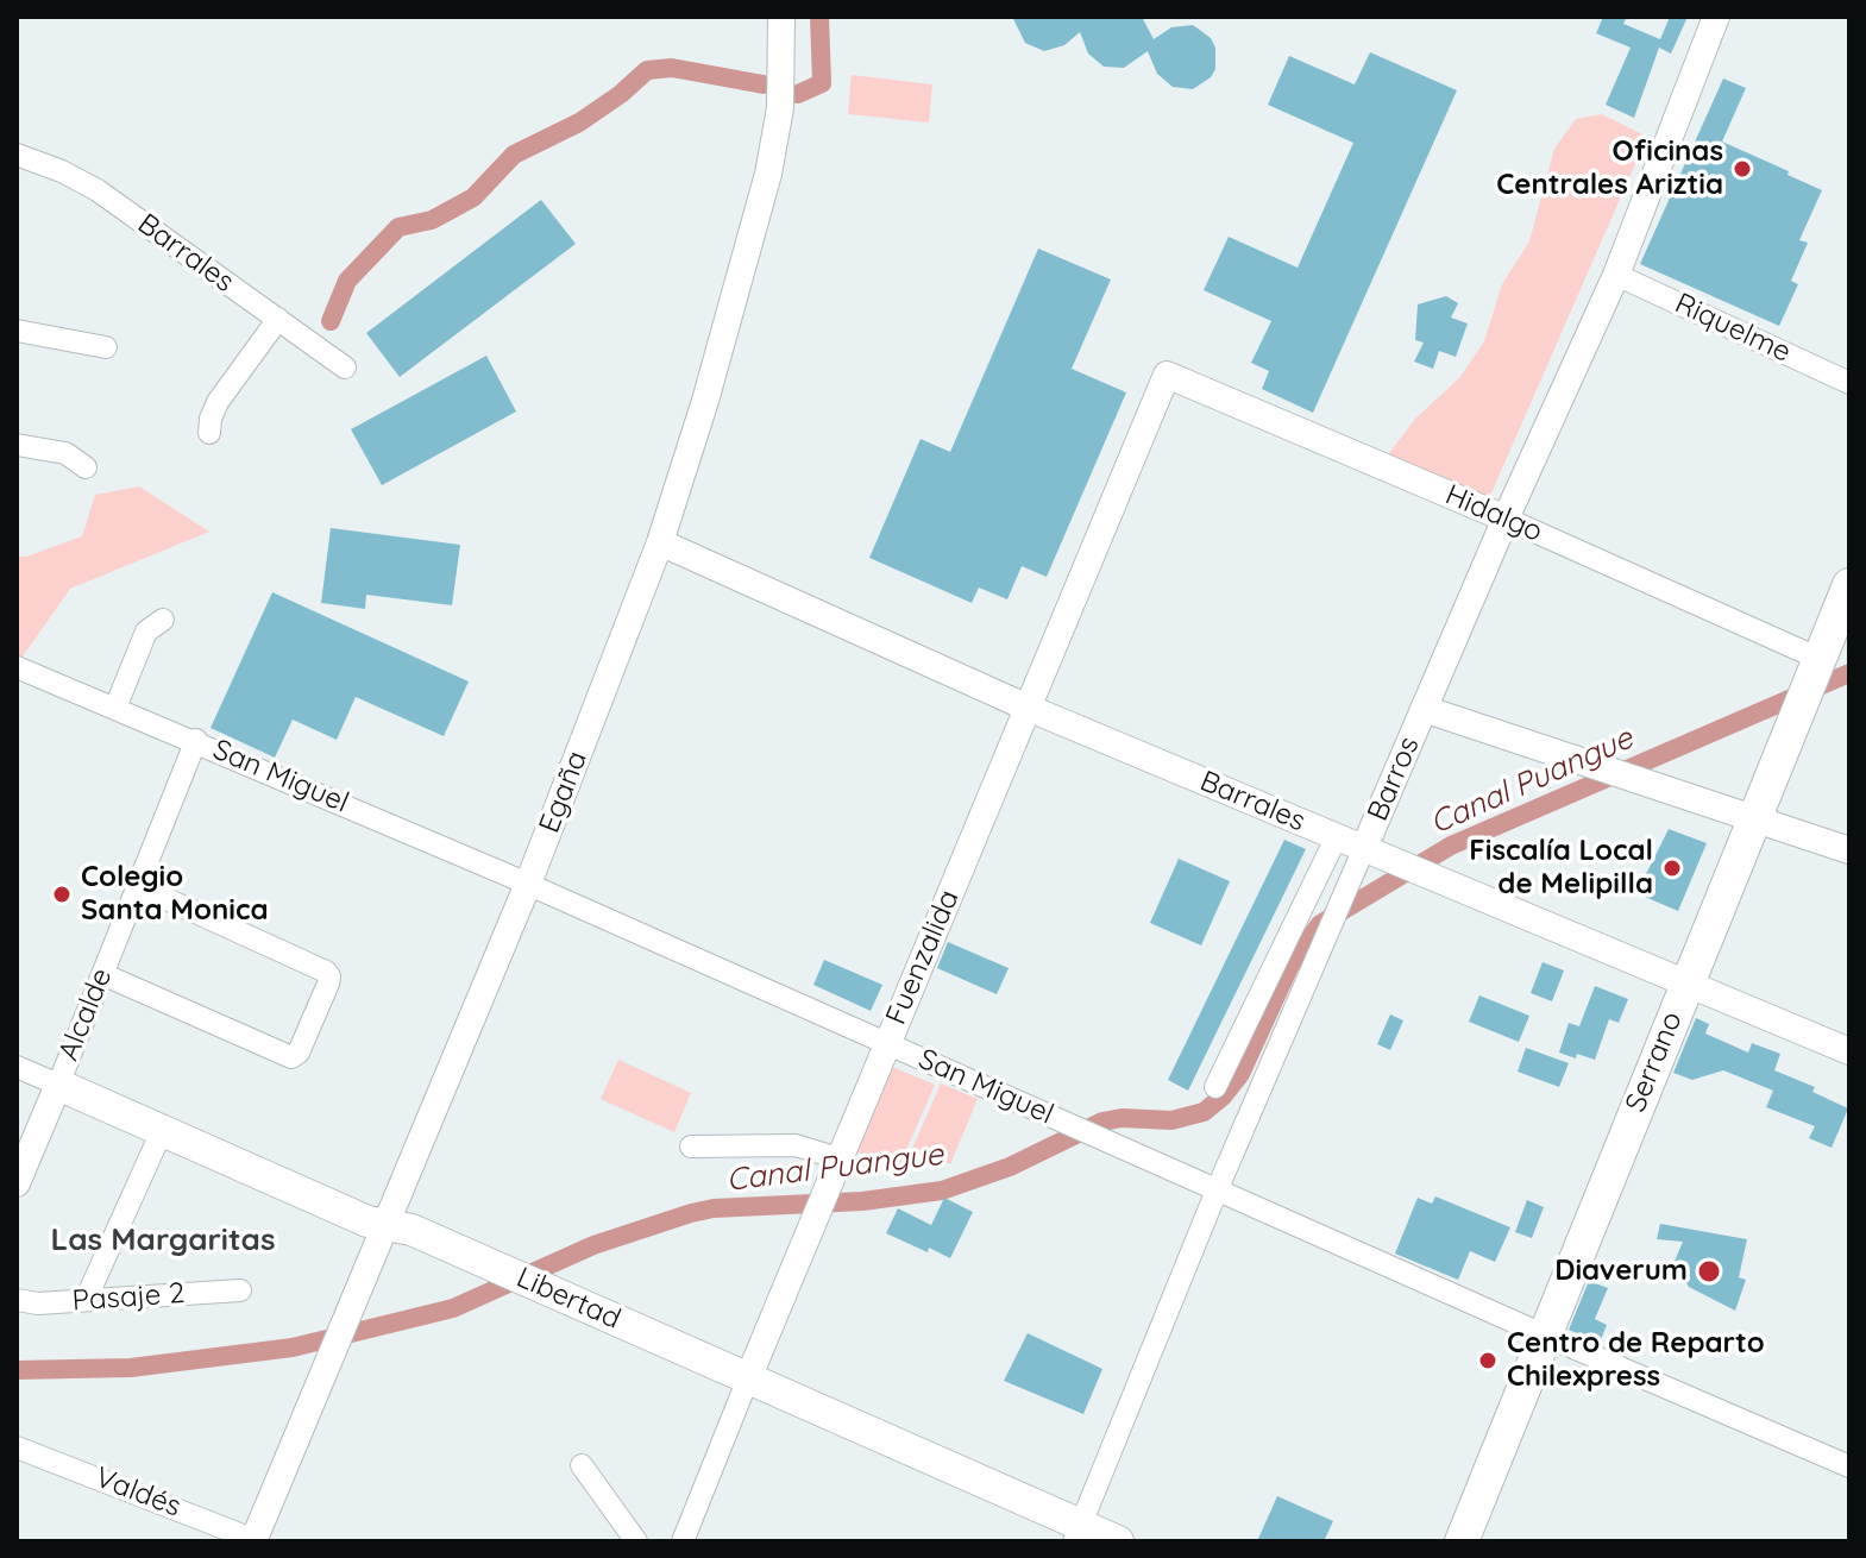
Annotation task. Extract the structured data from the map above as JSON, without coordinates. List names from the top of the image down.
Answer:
{
  "streets": {
    "main road": ["Serrano", "Libertad"],
    "street": [
      "Barrales",
      "Riquelme",
      "Hidalgo",
      "San Miguel",
      "Barros",
      "Egaña",
      "Fuenzalida",
      "Alcalde",
      "Pasaje 2",
      "Valdés"
    ]
  },
  "crossings": [
    ["Barrales", "Barros"],
    ["Barrales", "Egaña"],
    ["Barrales", "Fuenzalida"],
    ["Barrales", "Serrano"],
    ["Riquelme", "Barros"],
    ["Hidalgo", "Barros"],
    ["Hidalgo", "Fuenzalida"],
    ["Hidalgo", "Serrano"],
    ["San Miguel", "Barros"],
    ["San Miguel", "Egaña"],
    ["San Miguel", "Fuenzalida"],
    ["San Miguel", "Alcalde"],
    ["San Miguel", "Serrano"],
    ["Barros", "Libertad"],
    ["Egaña", "Libertad"],
    ["Egaña", "Valdés"],
    ["Fuenzalida", "Libertad"],
    ["Alcalde", "Libertad"]
  ],
  "districts": ["Las Margaritas"],
  "water": ["Canal Puangue"],
  "places": [
    "Oficinas Centrales Ariztia",
    "Fiscalía Local de Melipilla",
    "Colegio Santa Monica",
    "Diaverum",
    "Centro de Reparto Chilexpress"
  ]
}
